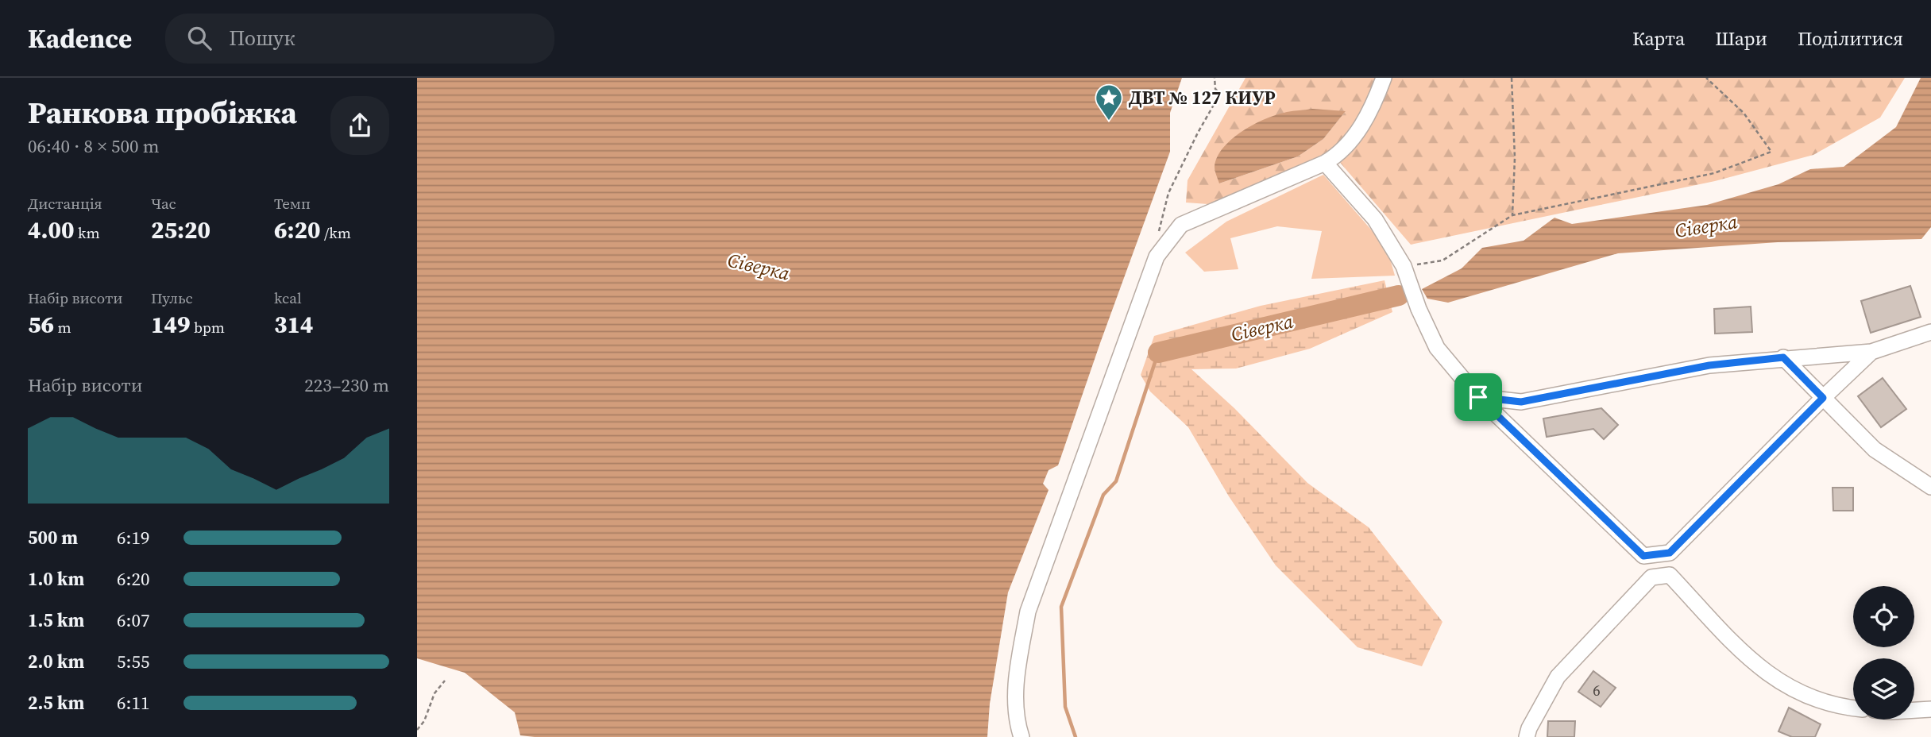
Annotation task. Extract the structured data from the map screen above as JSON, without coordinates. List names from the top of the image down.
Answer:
{
  "water": ["Сіверка"],
  "places": {
    "place": ["ДВТ № 127 КИУР"]
  },
  "house_numbers": ["6"],
  "page": {
    "header": "Kadence",
    "search": "Пошук",
    "nav": ["Карта", "Шари", "Поділитися"],
    "heading": ["Ранкова пробіжка", "06:40 · 8 × 500 m"],
    "stats": [
      ["Дистанція", "4.00 km"],
      ["Час", "25:20"],
      ["Темп", "6:20 /km"],
      ["Набір висоти", "56 m"],
      ["Пульс", "149 bpm"],
      ["kcal", "314"]
    ],
    "chart": ["Набір висоти", "223–230 m"],
    "list": [
      {
        "name": "500 m",
        "note": "6:19"
      },
      {
        "name": "1.0 km",
        "note": "6:20"
      },
      {
        "name": "1.5 km",
        "note": "6:07"
      },
      {
        "name": "2.0 km",
        "note": "5:55"
      },
      {
        "name": "2.5 km",
        "note": "6:11"
      }
    ]
  }
}
